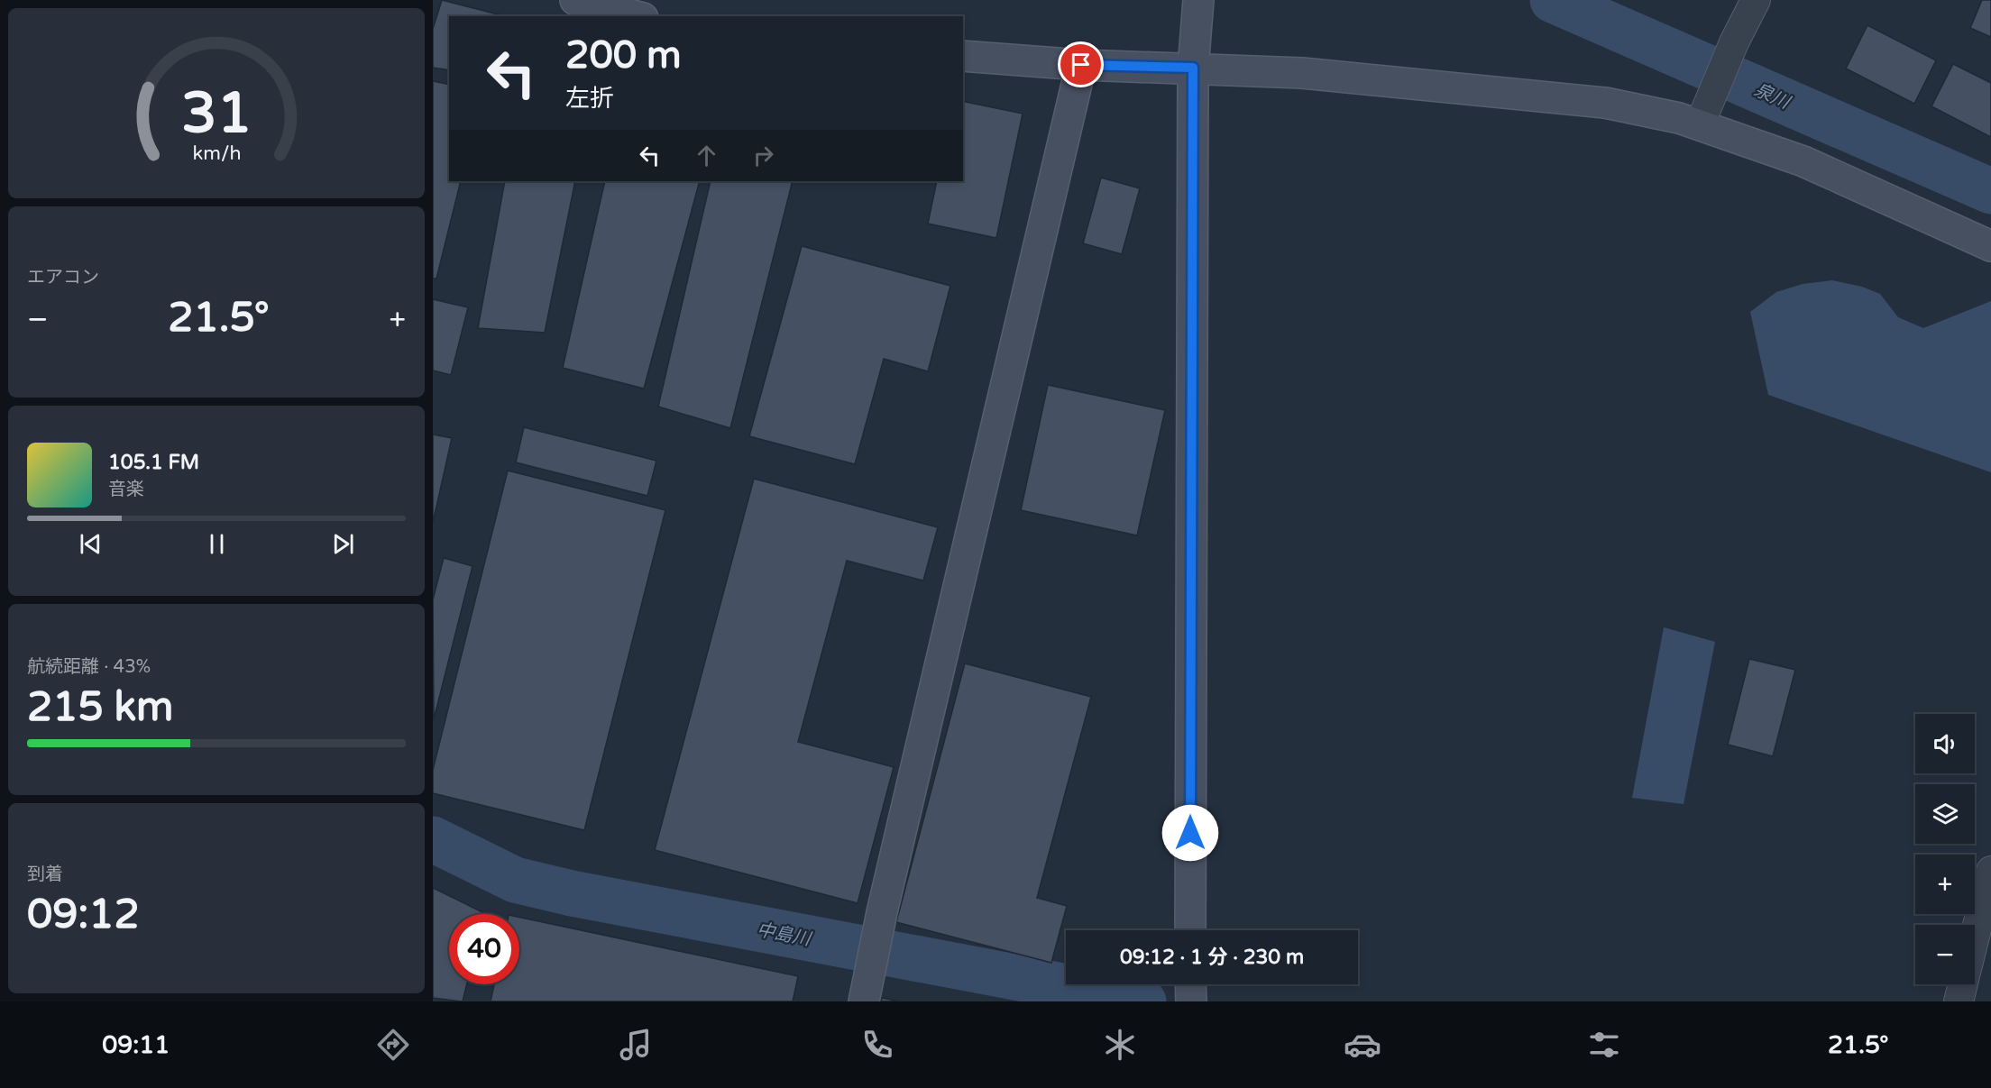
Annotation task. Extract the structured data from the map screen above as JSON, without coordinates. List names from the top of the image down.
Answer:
{
  "water": ["泉川", "中島川"],
  "page": {
    "turn": ["200 m", "左折"],
    "tile": [
      "エアコン",
      ["航続距離 · 43%", "215 km"],
      ["到着", "09:12"]
    ],
    "heat": ["−", "21.5°", "+"],
    "song": ["105.1 FM", "音楽"],
    "map_buttons": ["+", "−"],
    "limit": "40",
    "trip": "09:12 · 1 分 · 230 m",
    "tabs": ["09:11", "21.5°"],
    "gauge": ["31", "km/h"]
  }
}
